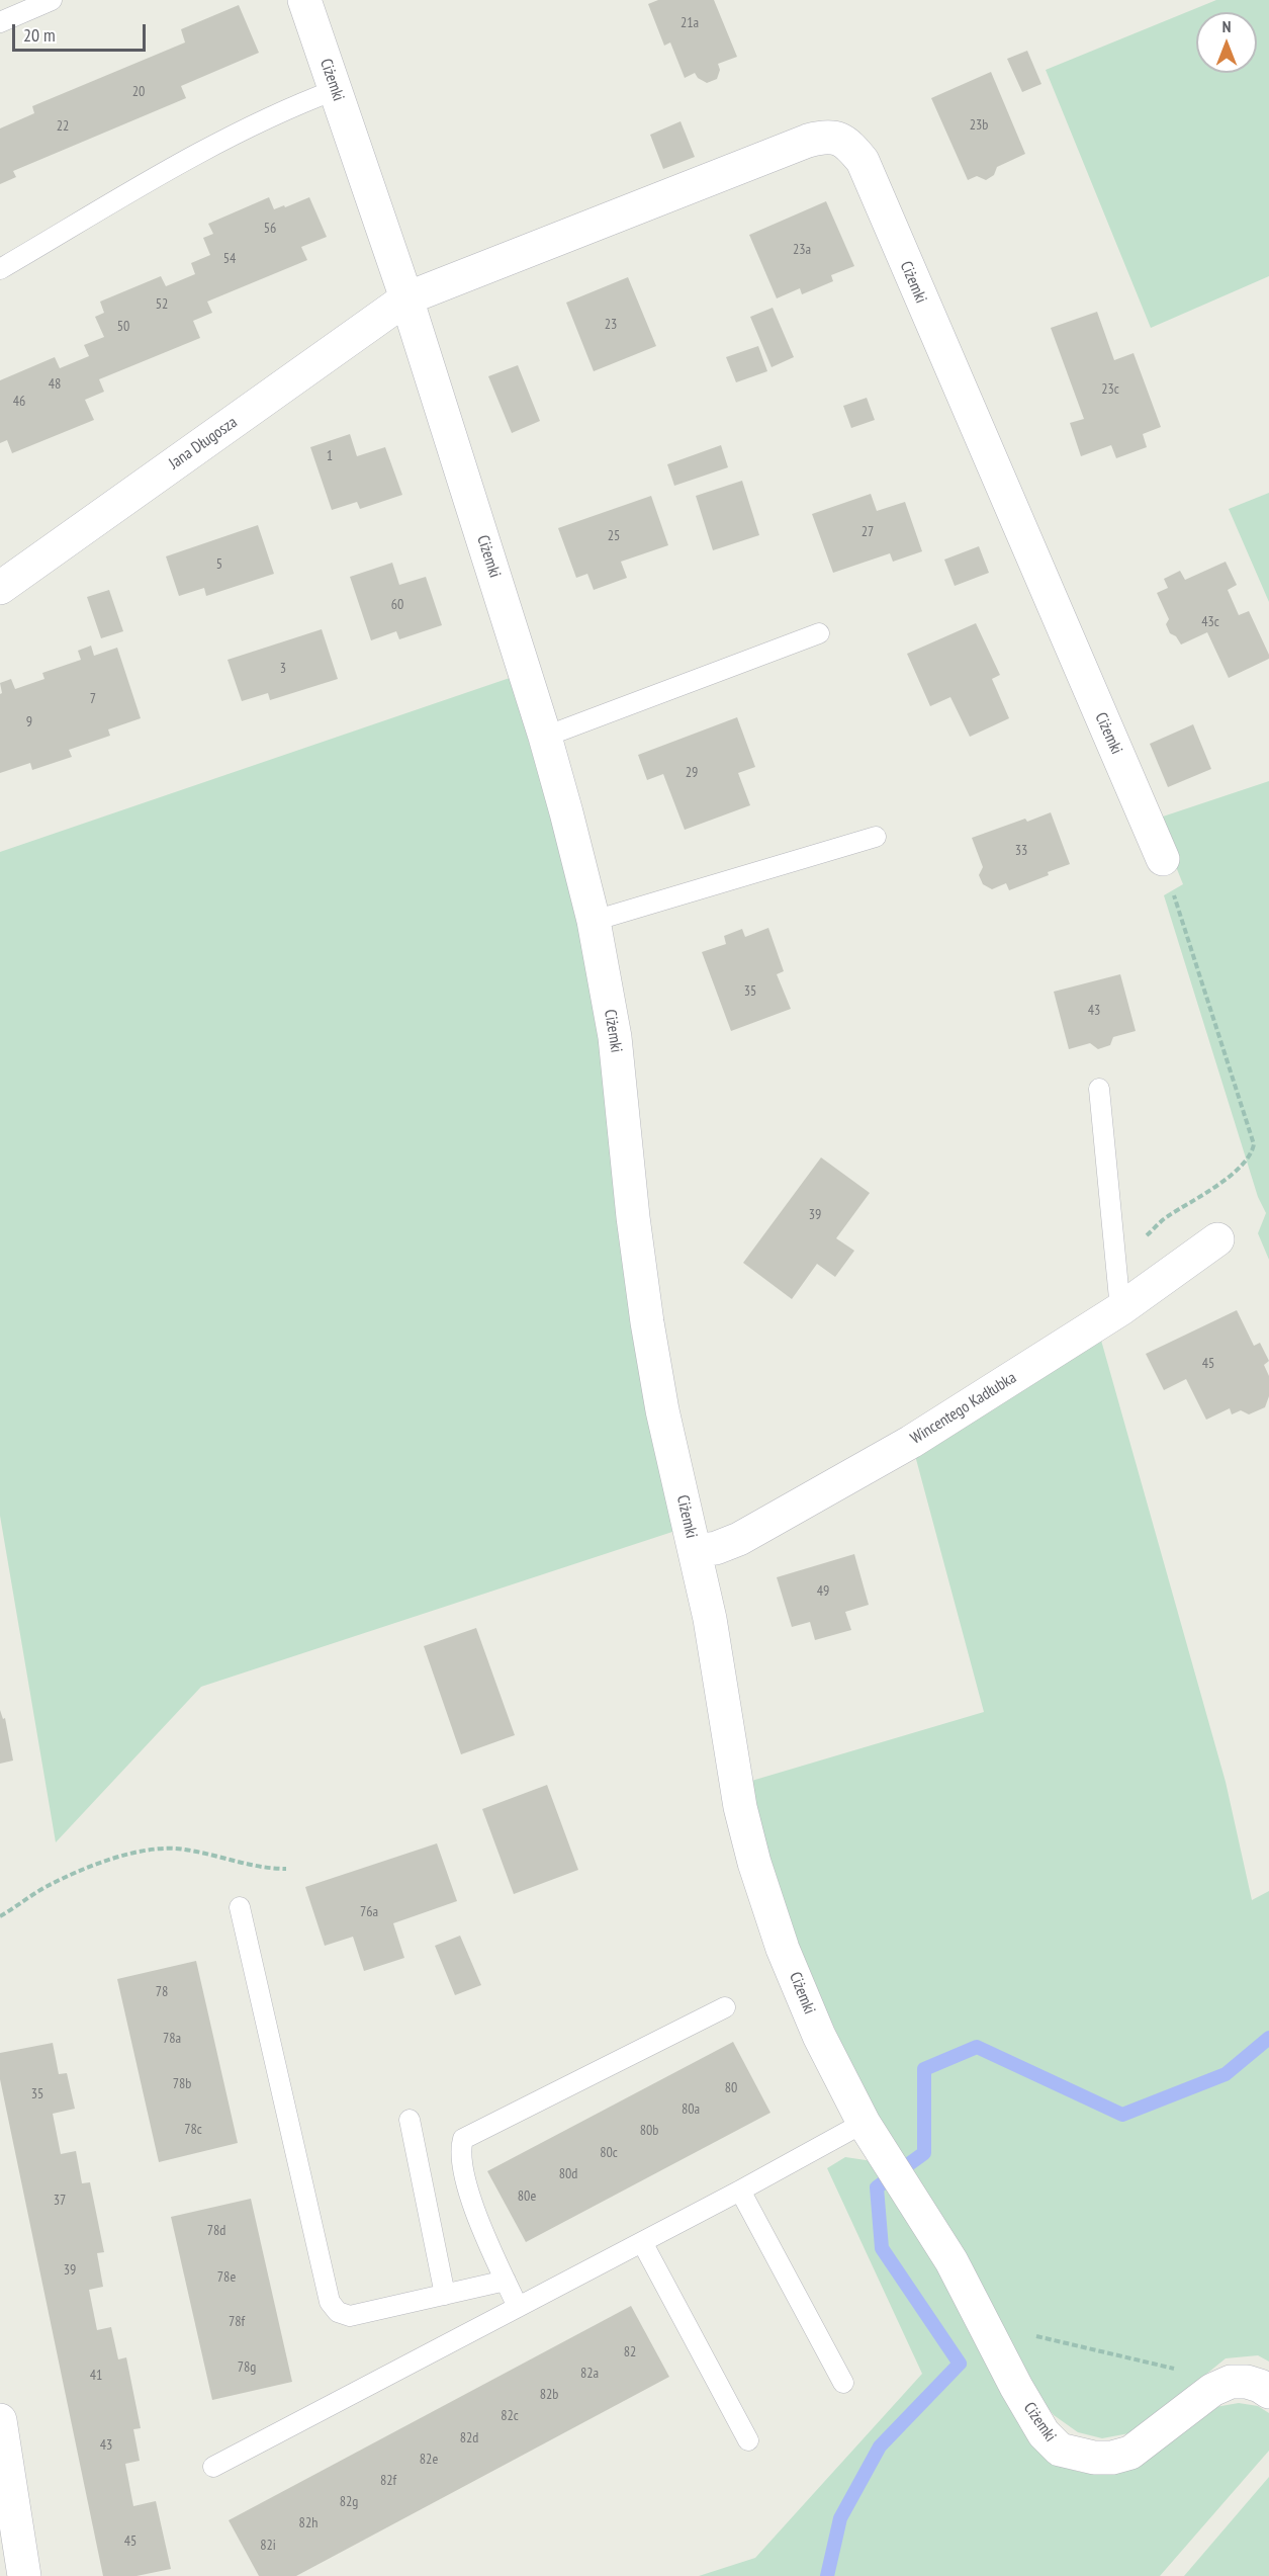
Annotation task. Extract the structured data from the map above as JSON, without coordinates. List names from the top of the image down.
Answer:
{
  "streets": {
    "street": ["Ciżemki", "Jana Długosza", "Wincentego Kadłubka"]
  },
  "crossings": [
    ["Ciżemki", "Jana Długosza"],
    ["Ciżemki", "Wincentego Kadłubka"]
  ],
  "house_numbers": [
    "21a",
    "20",
    "23b",
    "22",
    "56",
    "23a",
    "54",
    "52",
    "23",
    "50",
    "48",
    "23c",
    "46",
    "1",
    "27",
    "25",
    "5",
    "60",
    "43c",
    "3",
    "7",
    "9",
    "29",
    "33",
    "35",
    "43",
    "39",
    "45",
    "49",
    "76a",
    "78",
    "78a",
    "78b",
    "80",
    "35",
    "80a",
    "78c",
    "80b",
    "80c",
    "80d",
    "80e",
    "37",
    "78d",
    "39",
    "78e",
    "78f",
    "82",
    "78g",
    "82a",
    "41",
    "82b",
    "82c",
    "82d",
    "43",
    "82e",
    "82f",
    "82g",
    "82h",
    "45",
    "82i"
  ],
  "scale_bar": "20 m",
  "north": "top"
}
